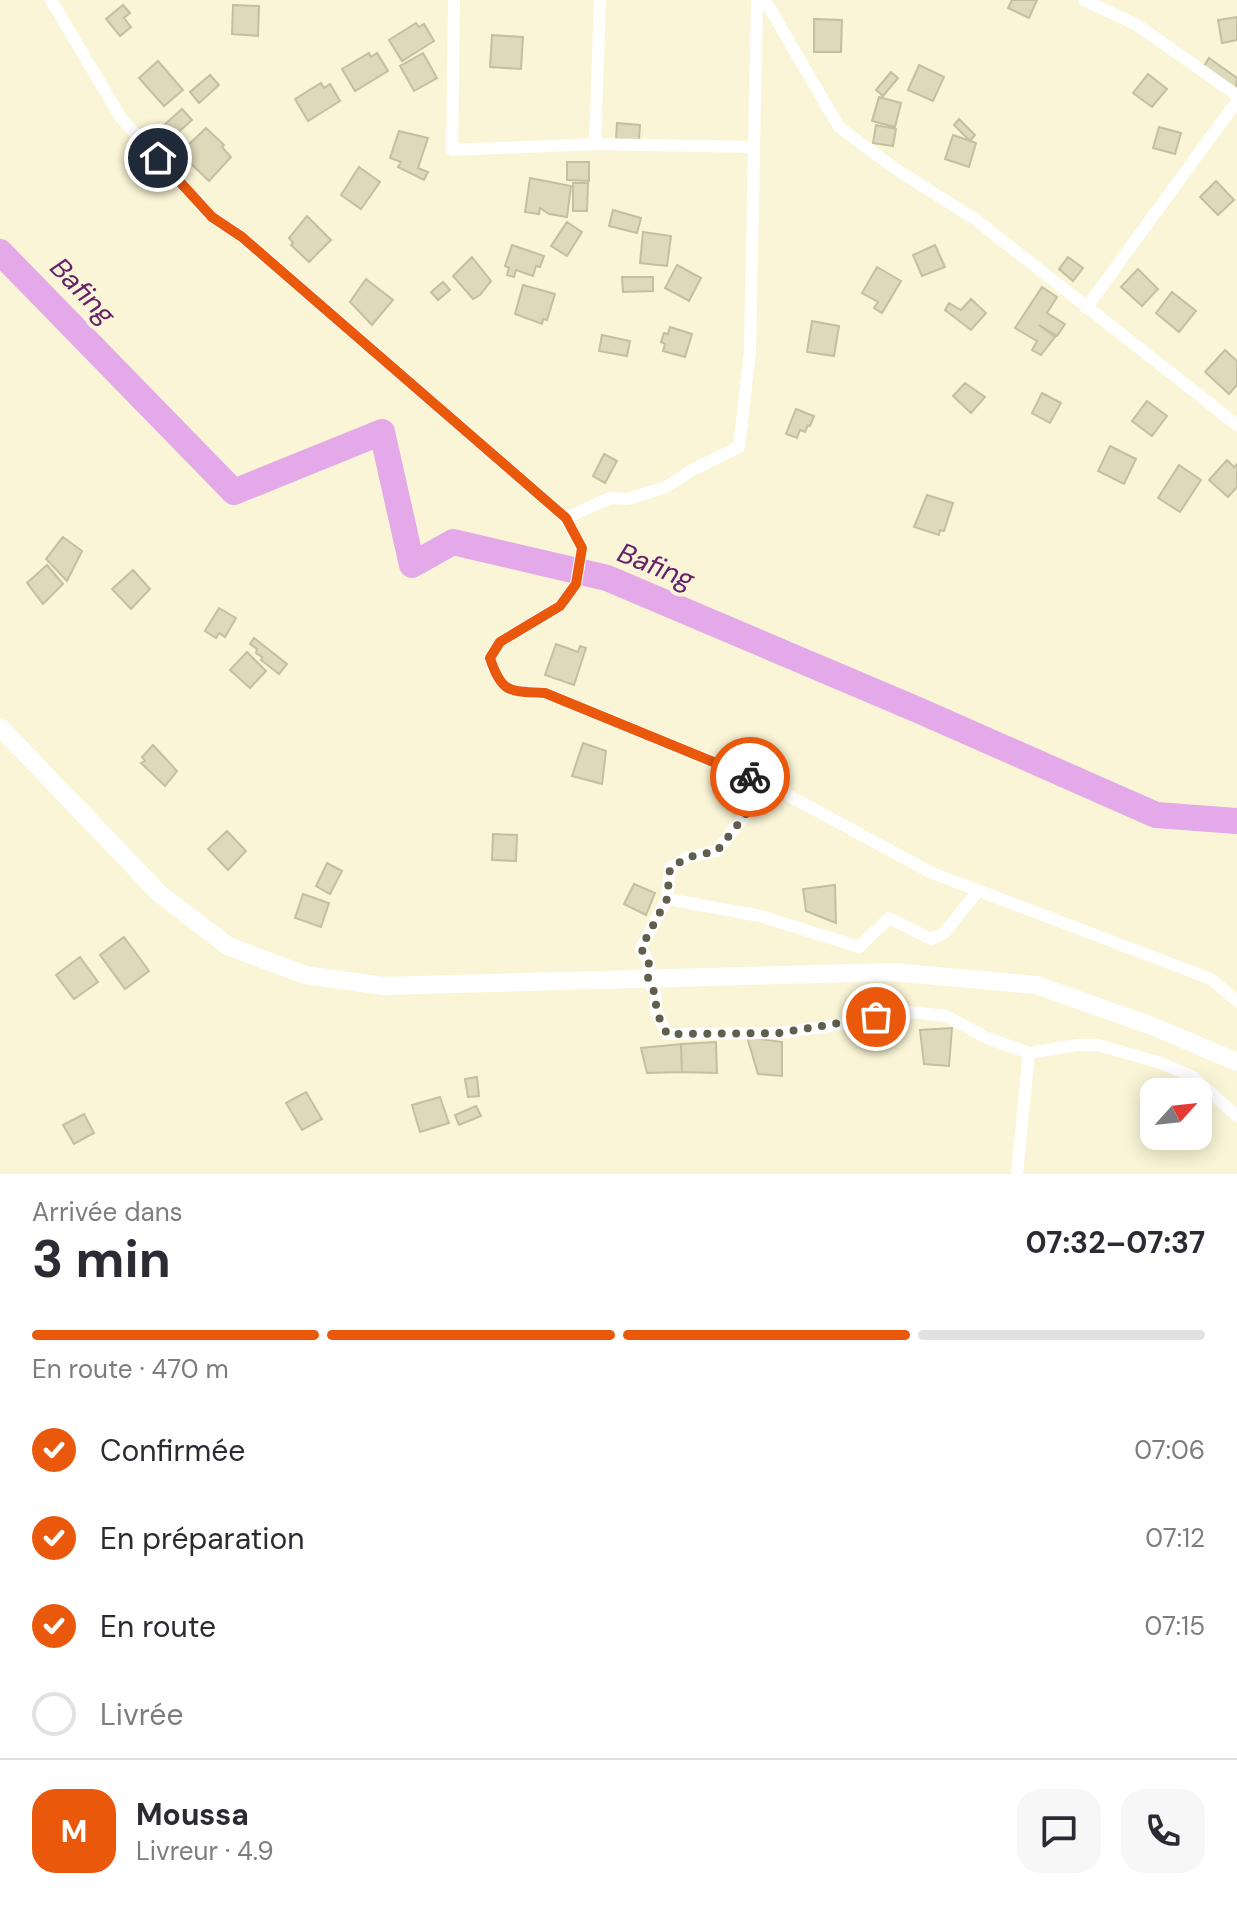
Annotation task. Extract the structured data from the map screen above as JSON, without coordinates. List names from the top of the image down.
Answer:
{
  "water": ["Bafing"],
  "north": "top right",
  "page": {
    "heading": ["3 min", "Arrivée dans", "07:32–07:37"],
    "panel": ["Moussa", "Livreur · 4.9"],
    "bar": "En route · 470 m",
    "list": [
      ["Confirmée", "07:06"],
      ["En préparation", "07:12"],
      ["En route", "07:15"],
      "Livrée"
    ],
    "round": "M"
  }
}
